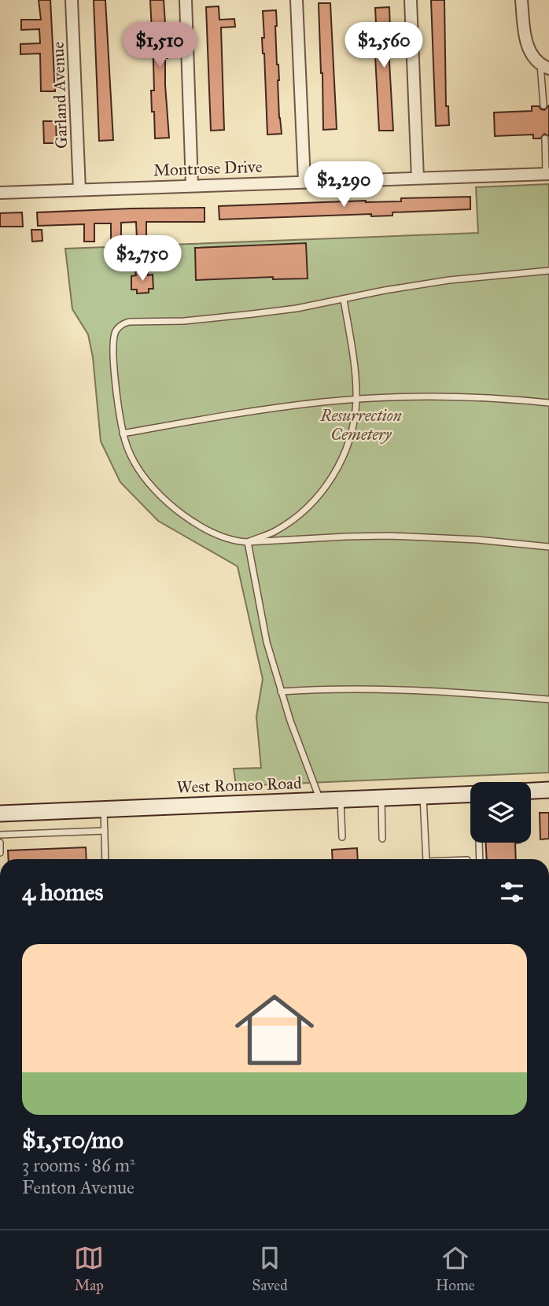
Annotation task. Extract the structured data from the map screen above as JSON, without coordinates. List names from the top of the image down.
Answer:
{
  "streets": {
    "main road": ["West Romeo Road"],
    "street": ["Garland Avenue", "Montrose Drive"]
  },
  "crossings": [
    ["Garland Avenue", "Montrose Drive"]
  ],
  "parks": ["Resurrection Cemetery"],
  "page": {
    "price": [
      "$1,510",
      "$2,560",
      "$2,290",
      "$2,750"
    ],
    "heading": "4 homes",
    "list": [
      {
        "name": "$1,510/mo",
        "note": "3 rooms · 86 m² · Fenton Avenue"
      }
    ],
    "tabs": ["Map", "Saved", "Home"]
  }
}
